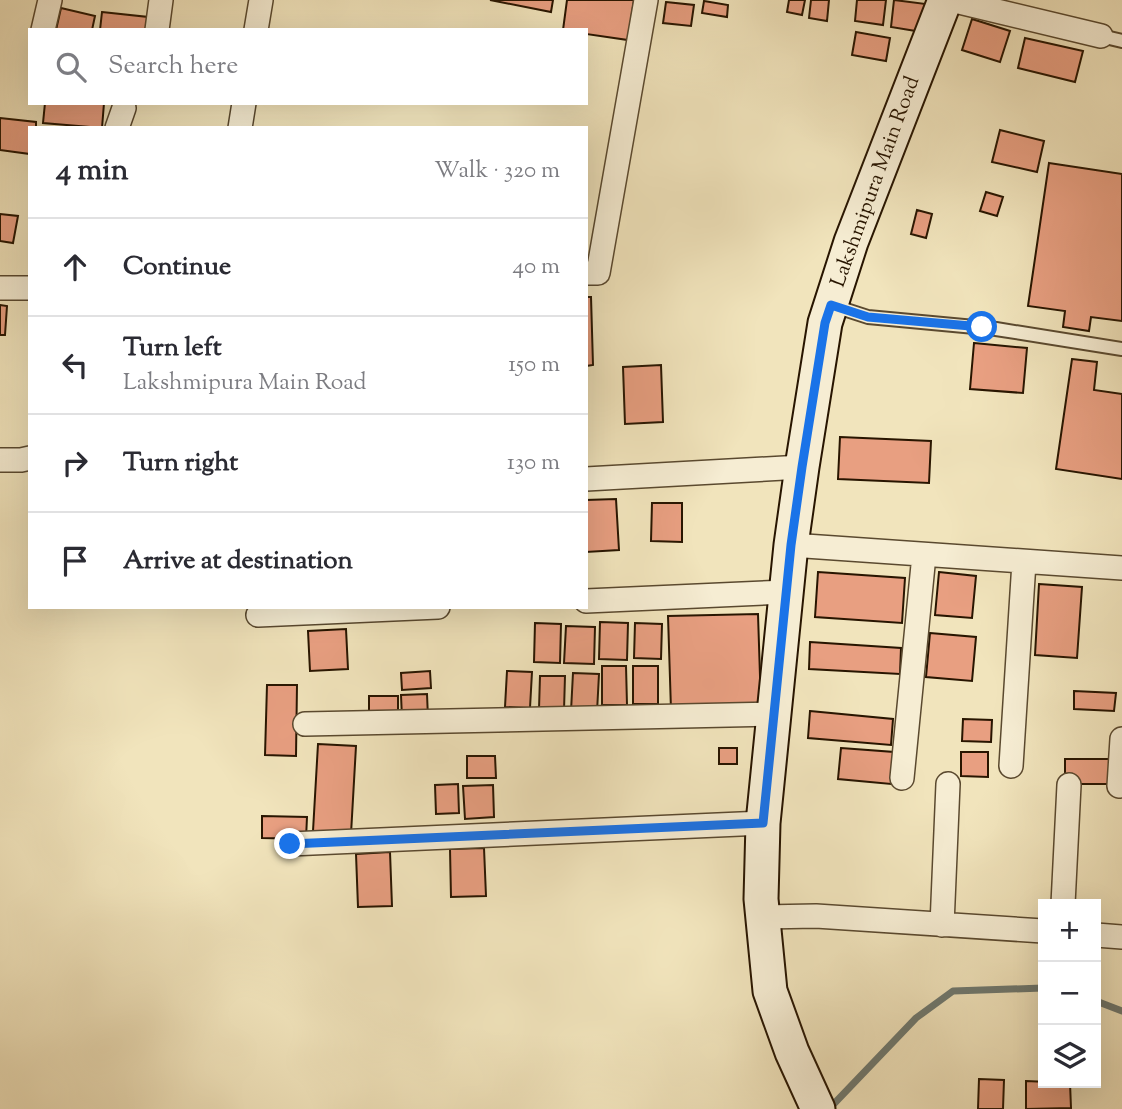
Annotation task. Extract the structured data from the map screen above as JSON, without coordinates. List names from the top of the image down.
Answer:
{
  "streets": {
    "main road": ["Lakshmipura Main Road"]
  },
  "page": {
    "search": "Search here",
    "heading": ["4 min", "Walk · 320 m"],
    "list": [
      ["Continue", "40 m"],
      ["Turn left", "Lakshmipura Main Road", "150 m"],
      ["Turn right", "130 m"],
      "Arrive at destination"
    ],
    "map_buttons": ["+", "−"]
  }
}
